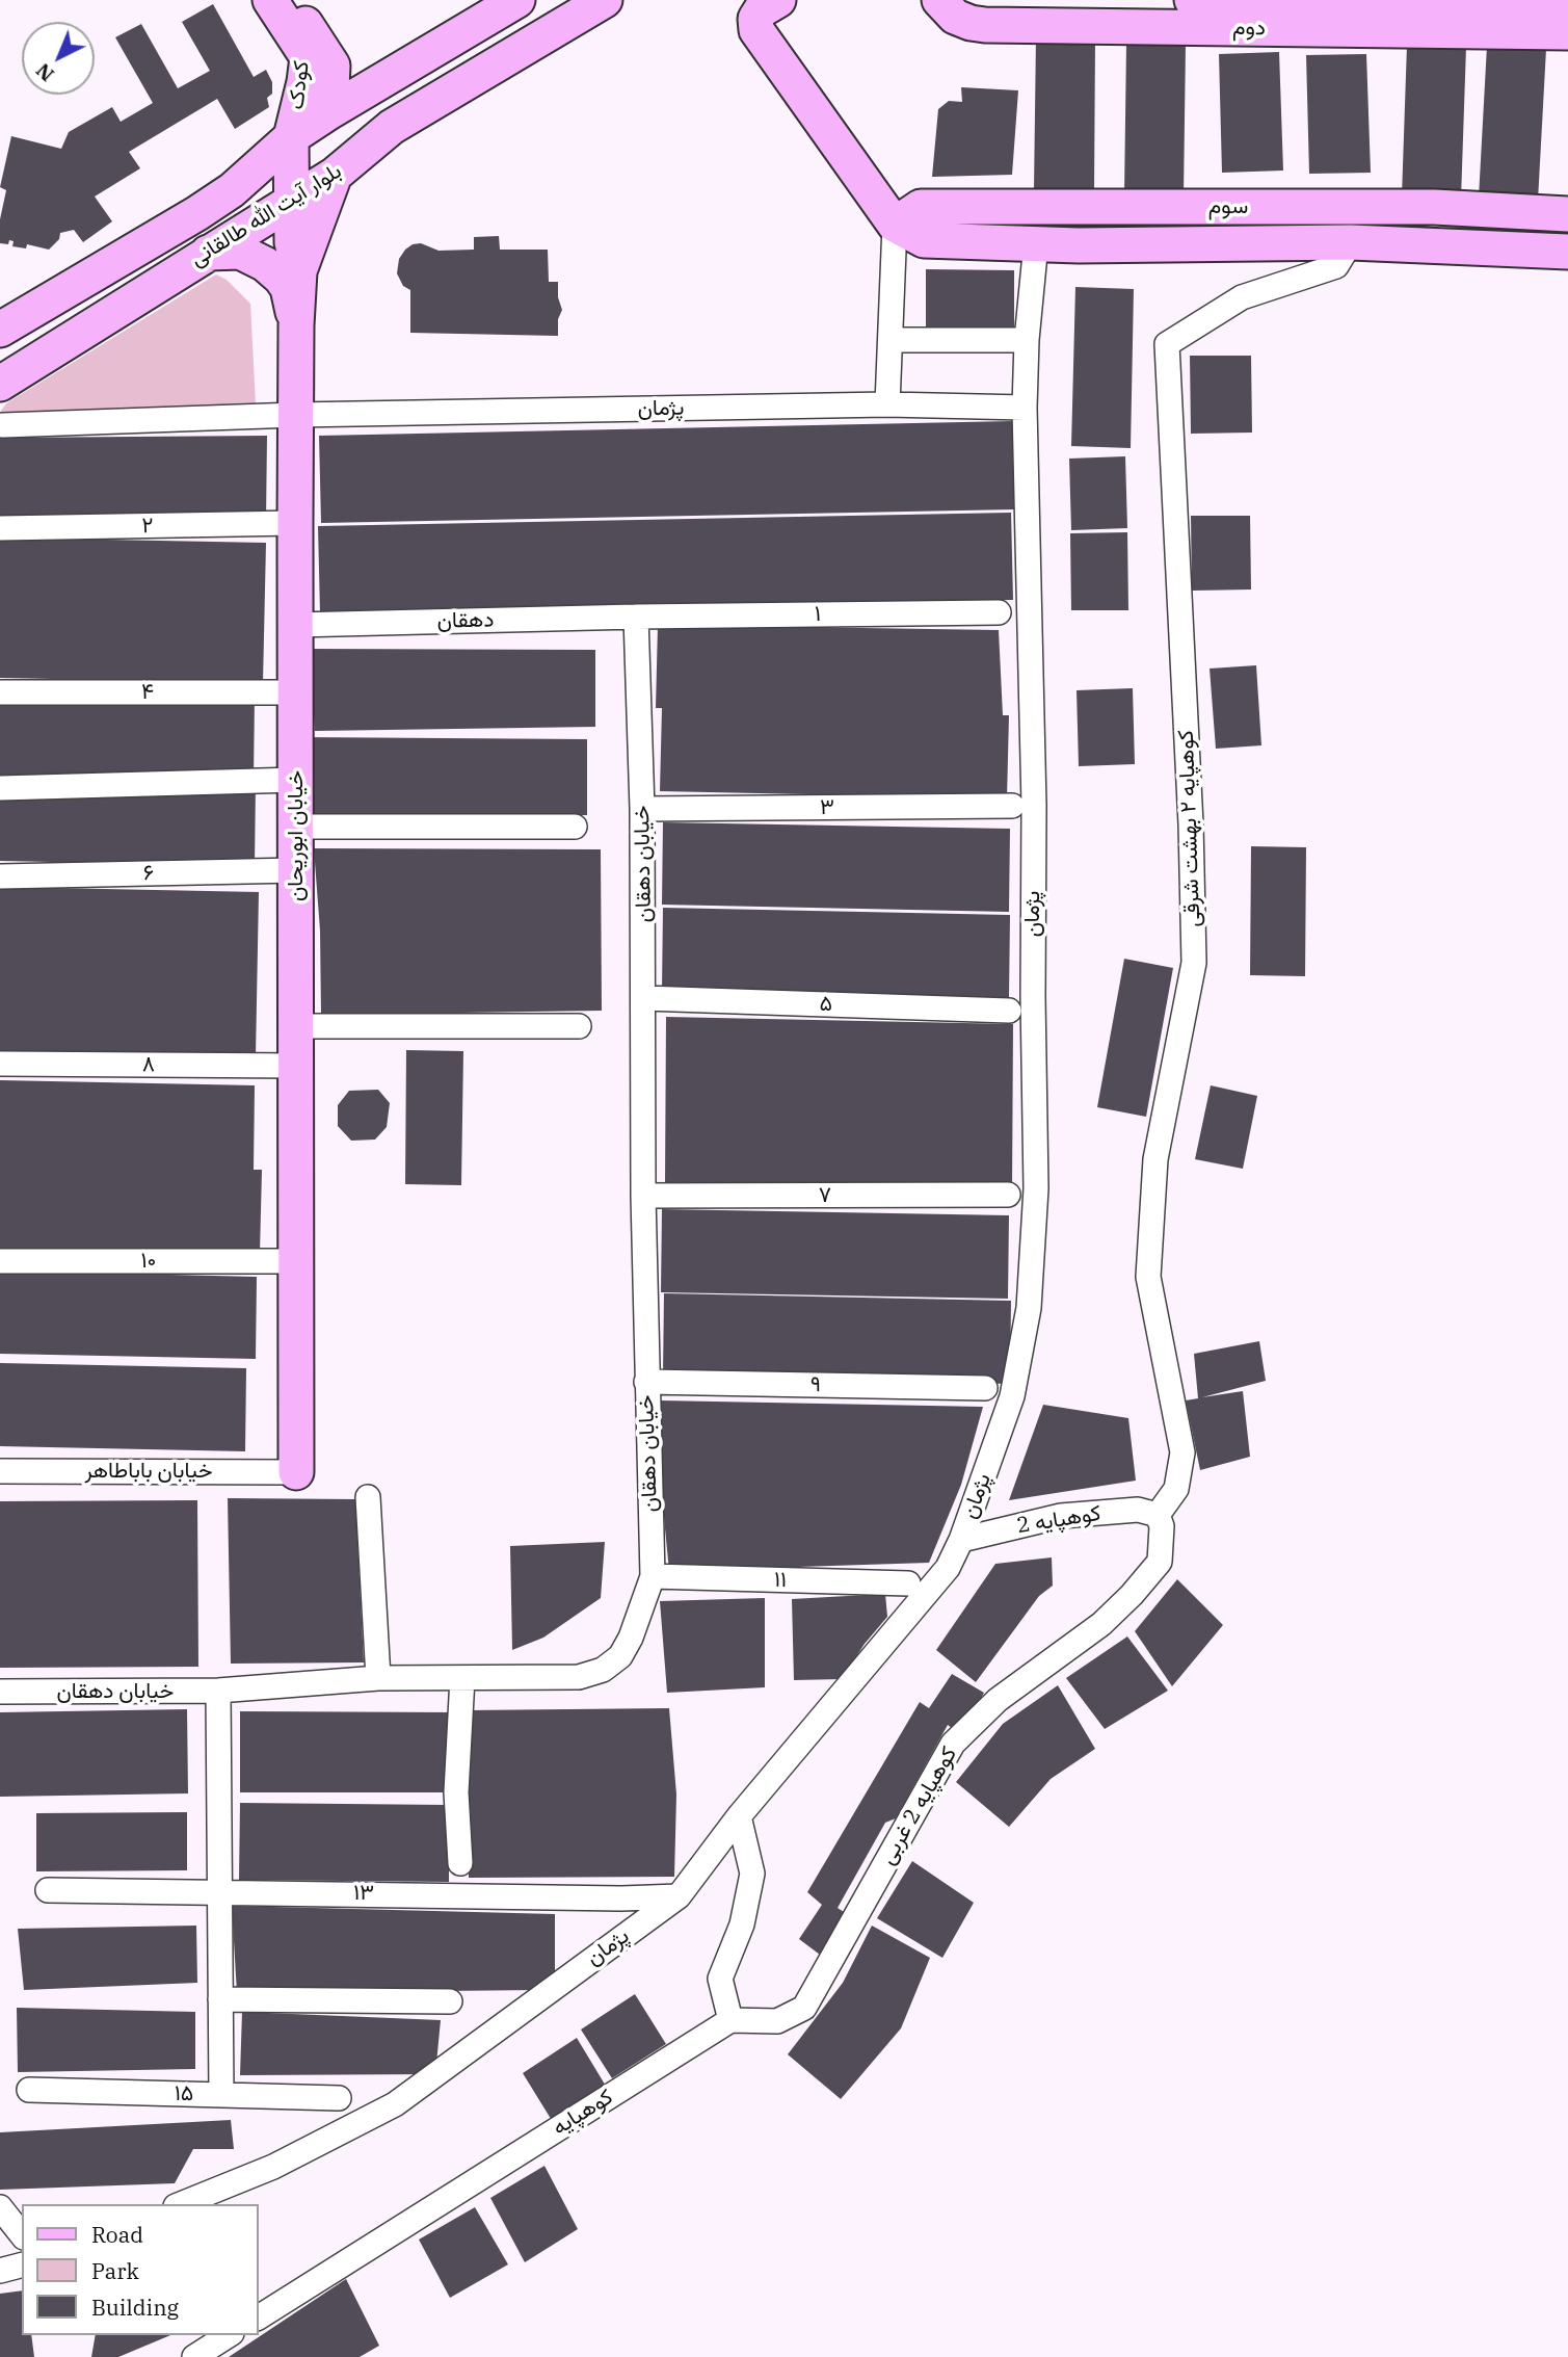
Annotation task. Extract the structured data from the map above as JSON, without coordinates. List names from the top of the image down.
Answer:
{
  "streets": {
    "main road": [
      "دوم",
      "کودک",
      "سوم",
      "بلوار آیت الله طالقانی",
      "خیابان ابوریحان"
    ],
    "street": [
      "پژمان",
      "۲",
      "۱",
      "دهقان",
      "۴",
      "۳",
      "کوهپایه ۲ بهشت شرقی",
      "خیابان دهقان",
      "۶",
      "۵",
      "۸",
      "۷",
      "۱۰",
      "۹",
      "خیابان باباطاهر",
      "کوهپایه 2",
      "۱۱",
      "کوهپایه 2 غربی",
      "۱۳",
      "۱۵",
      "کوهپایه"
    ]
  },
  "crossings": [
    ["کودک", "بلوار آیت الله طالقانی"],
    ["کودک", "خیابان ابوریحان"],
    ["سوم", "پژمان"],
    ["سوم", "کوهپایه ۲ بهشت شرقی"],
    ["بلوار آیت الله طالقانی", "خیابان ابوریحان"],
    ["پژمان", "خیابان ابوریحان"],
    ["پژمان", "کوهپایه 2"],
    ["پژمان", "۱۳"],
    ["۲", "خیابان ابوریحان"],
    ["۱", "دهقان"],
    ["۱", "خیابان دهقان"],
    ["دهقان", "خیابان ابوریحان"],
    ["دهقان", "خیابان دهقان"],
    ["۴", "خیابان ابوریحان"],
    ["۳", "خیابان دهقان"],
    ["کوهپایه ۲ بهشت شرقی", "کوهپایه 2"],
    ["کوهپایه ۲ بهشت شرقی", "کوهپایه 2 غربی"],
    ["خیابان ابوریحان", "۶"],
    ["خیابان ابوریحان", "۸"],
    ["خیابان ابوریحان", "۱۰"],
    ["خیابان ابوریحان", "خیابان باباطاهر"],
    ["خیابان دهقان", "۵"],
    ["خیابان دهقان", "۷"],
    ["خیابان دهقان", "۹"],
    ["خیابان دهقان", "۱۱"],
    ["کوهپایه 2", "کوهپایه 2 غربی"],
    ["کوهپایه 2 غربی", "کوهپایه"]
  ],
  "legend": ["Road", "Park", "Building"],
  "north": "bottom left"
}
